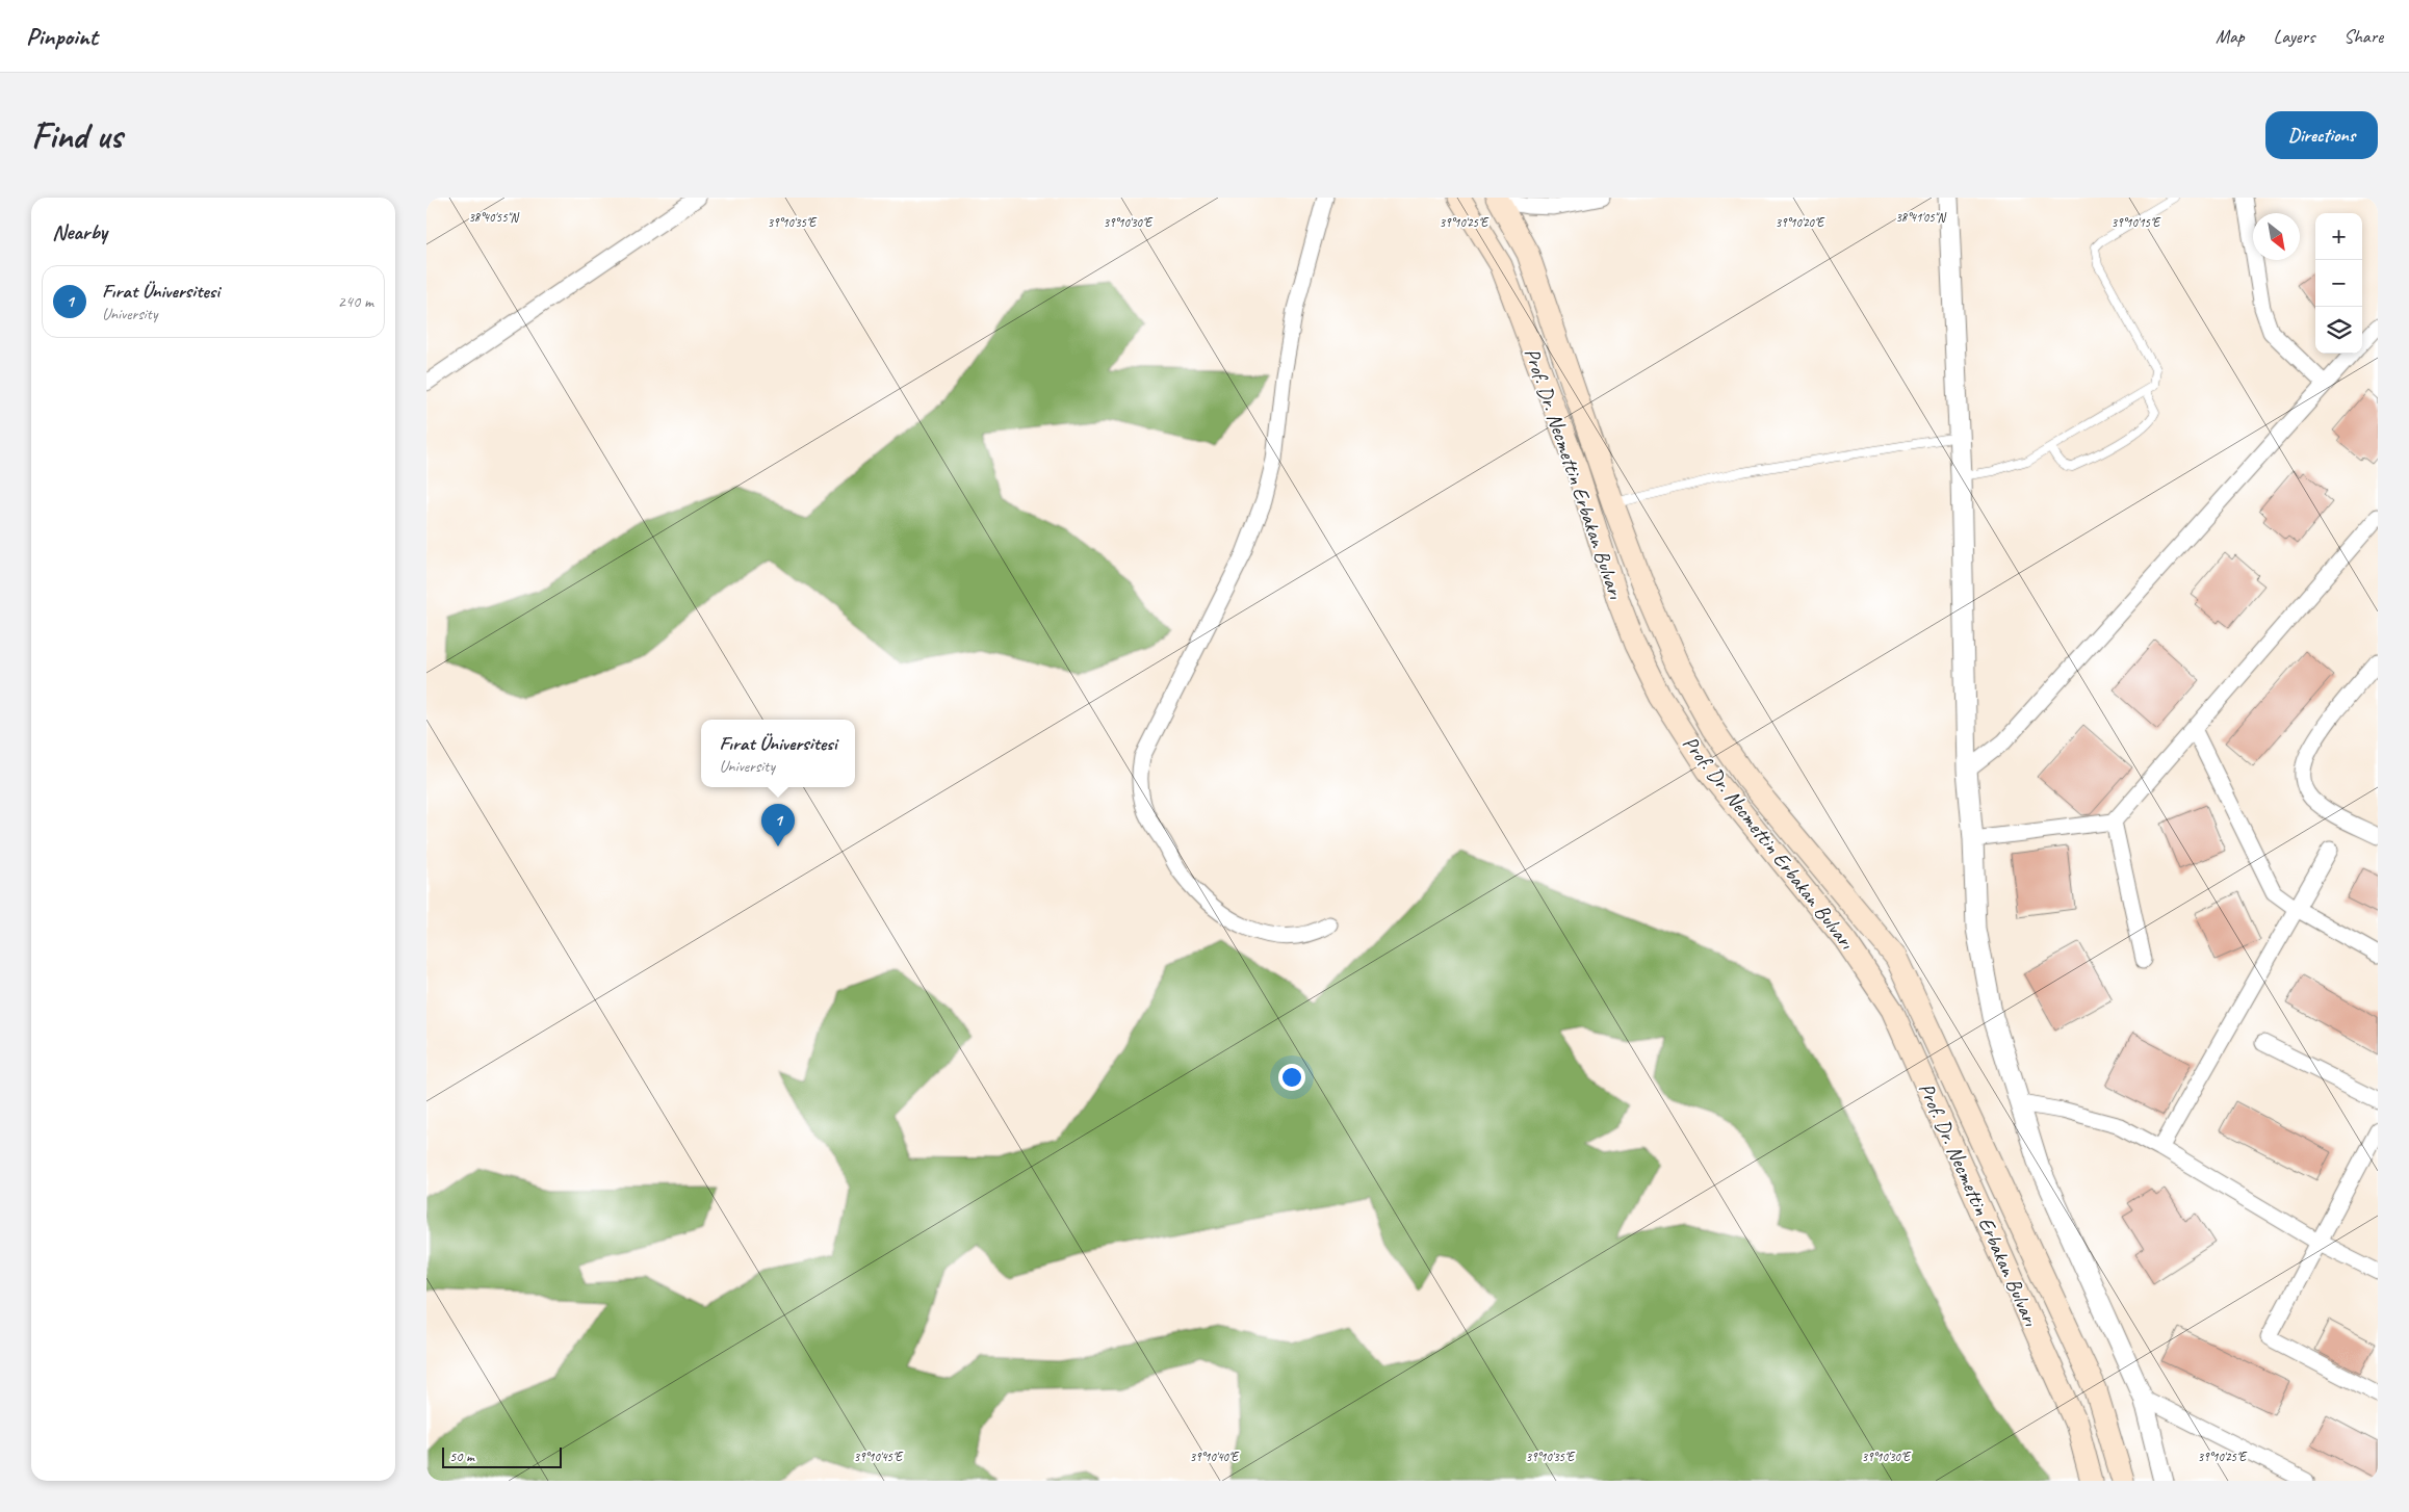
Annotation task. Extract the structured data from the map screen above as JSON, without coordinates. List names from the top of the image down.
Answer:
{
  "streets": {
    "main road": ["Prof. Dr. Necmettin Erbakan Bulvarı"]
  },
  "scale_bar": "50 m",
  "north": "bottom right",
  "page": {
    "header": "Pinpoint",
    "nav": ["Map", "Layers", "Share"],
    "buttons": "Directions",
    "title": "Find us",
    "heading": "Nearby",
    "map_buttons": ["+", "−"],
    "list": [
      {
        "mark": "1",
        "name": "Fırat Üniversitesi",
        "note": "University",
        "value": "240 m"
      }
    ],
    "popup": ["Fırat Üniversitesi", "University"],
    "pins": "1",
    "scale": "50 m"
  },
  "coordinates": [
    "38°40'55\"N",
    "38°41'05\"N",
    "39°10'35\"E",
    "39°10'30\"E",
    "39°10'25\"E",
    "39°10'20\"E",
    "39°10'15\"E",
    "39°10'45\"E",
    "39°10'40\"E"
  ]
}
